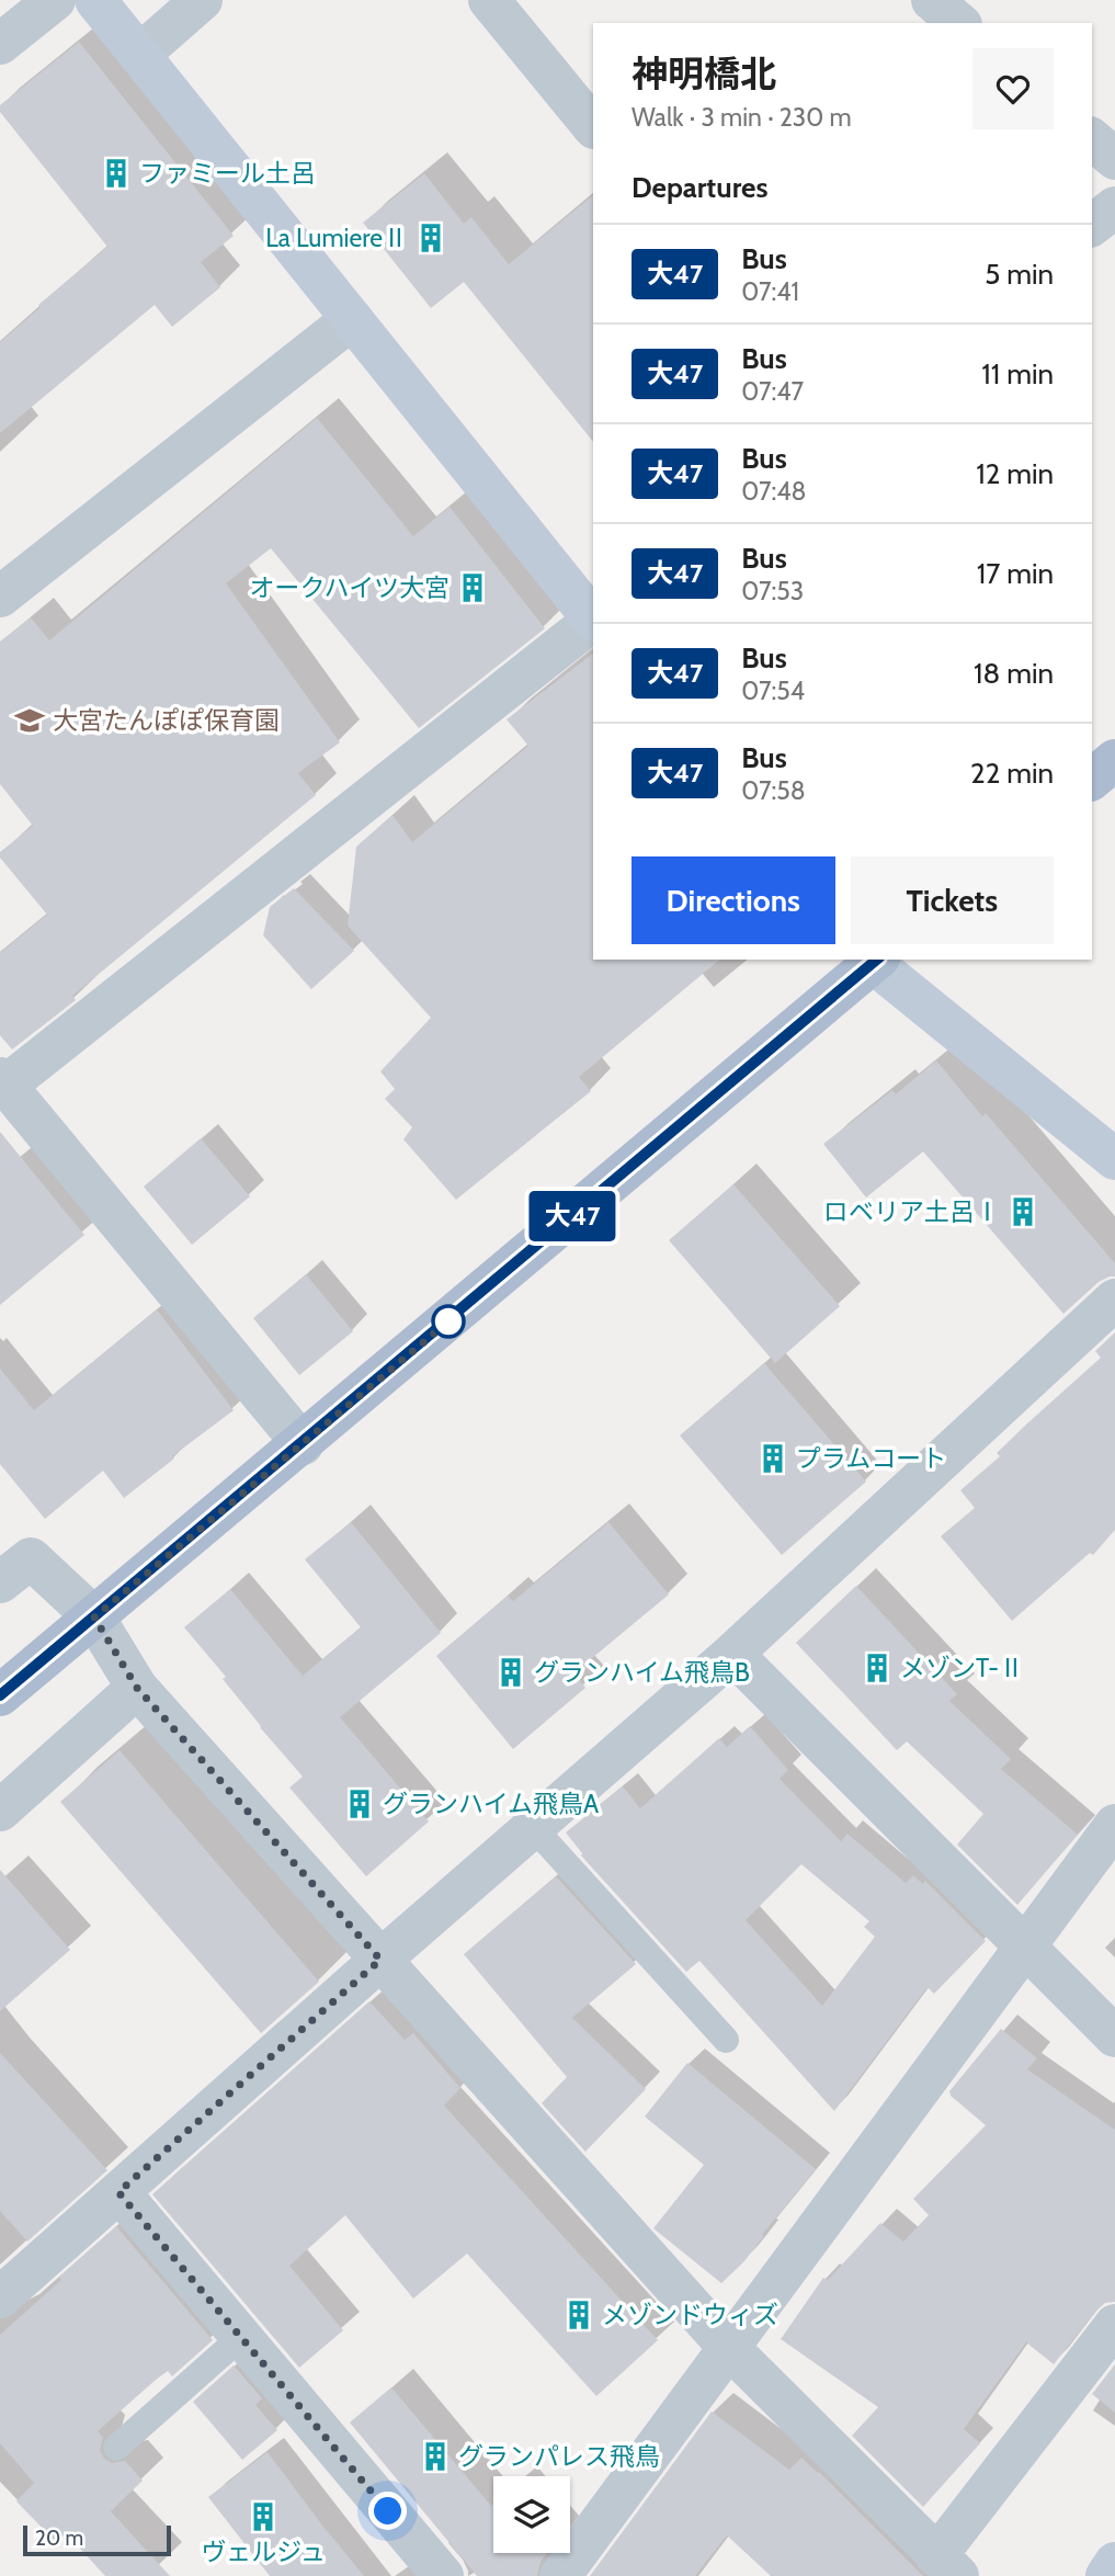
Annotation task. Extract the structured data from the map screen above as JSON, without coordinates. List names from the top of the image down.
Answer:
{
  "places": {
    "building": [
      "ファミール土呂",
      "La LumiereⅡ",
      "オークハイツ大宮",
      "ロベリア土呂Ⅰ",
      "プラムコート",
      "メゾンT-Ⅱ",
      "グランハイム飛鳥B",
      "グランハイム飛鳥A",
      "メゾンドウィズ",
      "グランパレス飛鳥",
      "ヴェルジュ"
    ],
    "school or university": ["大宮たんぽぽ保育園"]
  },
  "lines": ["bus line 大47"],
  "scale_bar": "20 m",
  "page": {
    "on_map": "大47",
    "heading": [
      ["神明橋北", "Walk · 3 min · 230 m"],
      "Departures"
    ],
    "list": [
      {
        "mark": "大47",
        "name": "Bus",
        "note": "07:41",
        "value": "5 min"
      },
      {
        "mark": "大47",
        "name": "Bus",
        "note": "07:47",
        "value": "11 min"
      },
      {
        "mark": "大47",
        "name": "Bus",
        "note": "07:48",
        "value": "12 min"
      },
      {
        "mark": "大47",
        "name": "Bus",
        "note": "07:53",
        "value": "17 min"
      },
      {
        "mark": "大47",
        "name": "Bus",
        "note": "07:54",
        "value": "18 min"
      },
      {
        "mark": "大47",
        "name": "Bus",
        "note": "07:58",
        "value": "22 min"
      }
    ],
    "buttons": ["Directions", "Tickets"],
    "scale": "20 m"
  }
}
